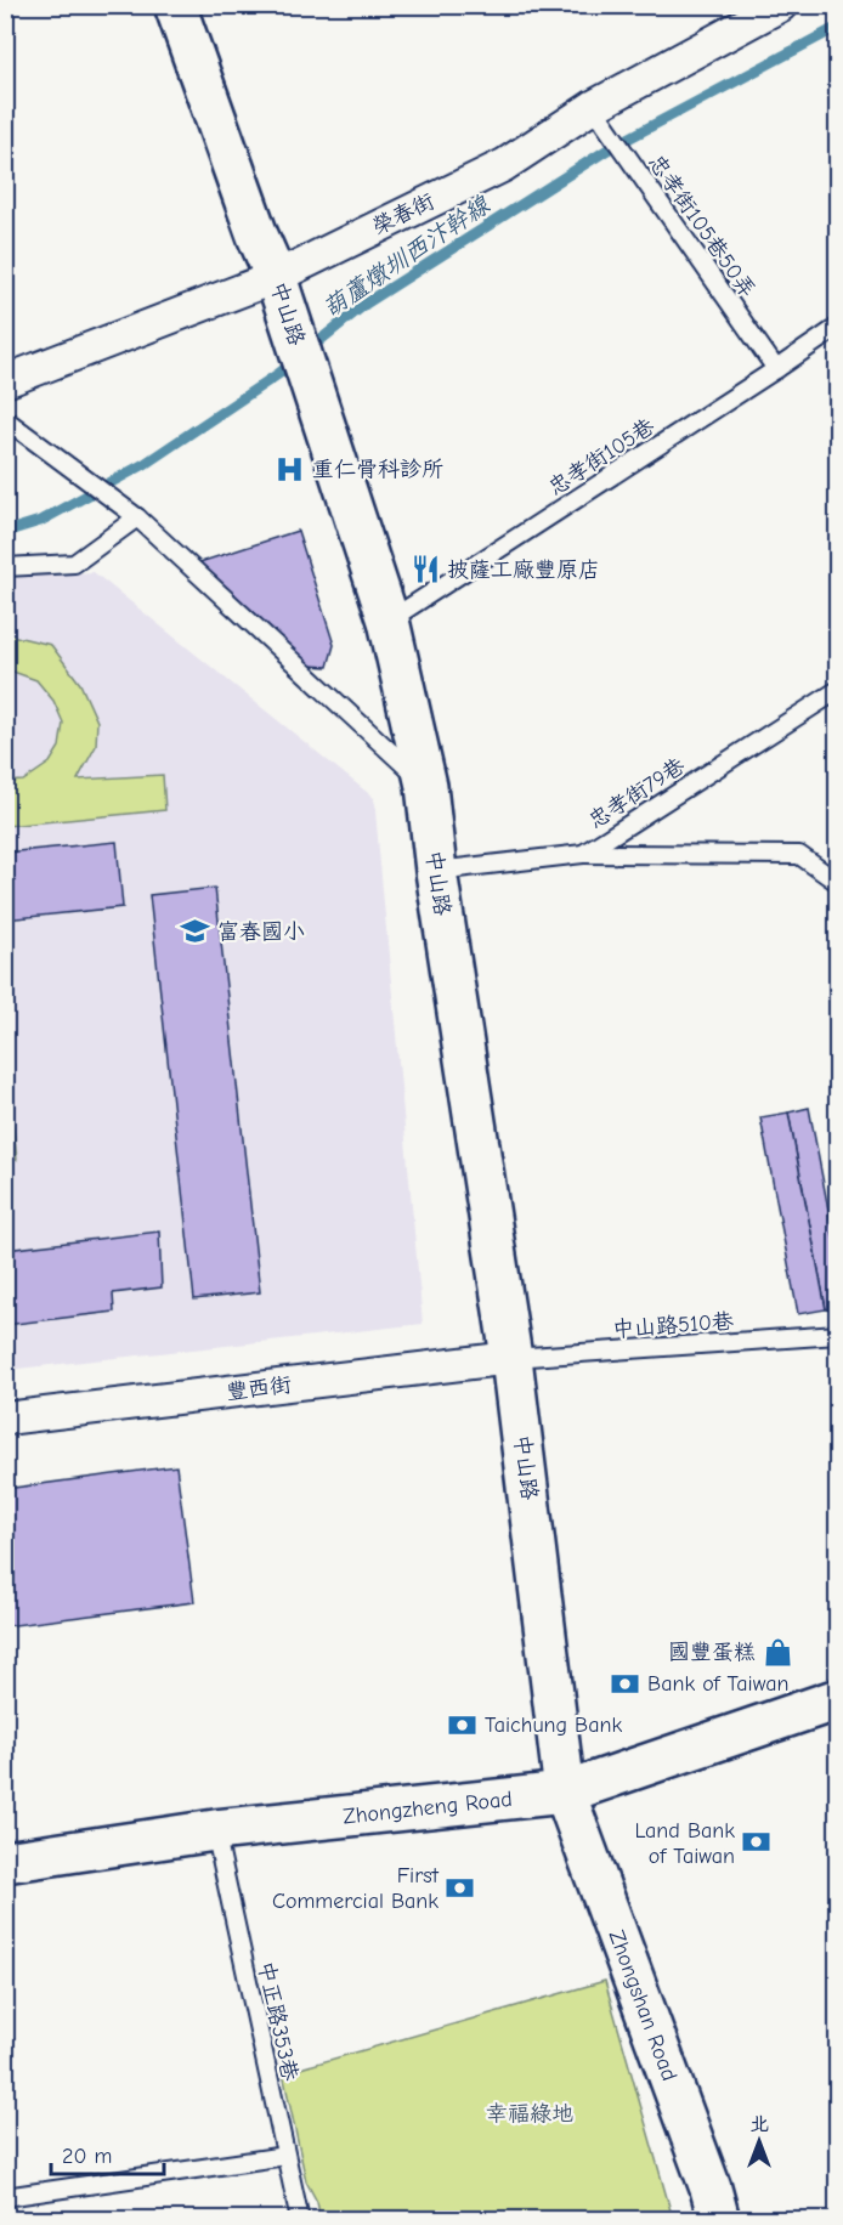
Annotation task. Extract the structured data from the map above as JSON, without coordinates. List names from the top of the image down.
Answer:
{
  "streets": {
    "street": [
      "榮春街",
      "中山路",
      "豐西街",
      "Zhongzheng Road",
      "Zhongshan Road"
    ],
    "lane": [
      "忠孝街105巷50弄",
      "忠孝街105巷",
      "忠孝街79巷",
      "中山路510巷",
      "中正路353巷"
    ]
  },
  "crossings": [
    ["榮春街", "忠孝街105巷50弄"],
    ["榮春街", "中山路"],
    ["忠孝街105巷50弄", "忠孝街105巷"],
    ["中山路", "忠孝街105巷"],
    ["中山路", "忠孝街79巷"],
    ["中山路", "中山路510巷"],
    ["中山路", "豐西街"],
    ["中山路", "Zhongzheng Road"],
    ["中山路", "Zhongshan Road"],
    ["中山路510巷", "豐西街"],
    ["Zhongzheng Road", "Zhongshan Road"],
    ["Zhongzheng Road", "中正路353巷"]
  ],
  "water": ["葫蘆燉圳西汴幹線"],
  "parks": ["幸福綠地"],
  "places": {
    "hospital": ["重仁骨科診所"],
    "restaurant": ["披薩工廠豐原店"],
    "school or university": ["富春國小"],
    "shop": ["國豐蛋糕"],
    "bank": [
      "Bank of Taiwan",
      "Taichung Bank",
      "Land Bank of Taiwan",
      "First Commercial Bank"
    ]
  },
  "scale_bar": "20 m",
  "north": "top"
}
